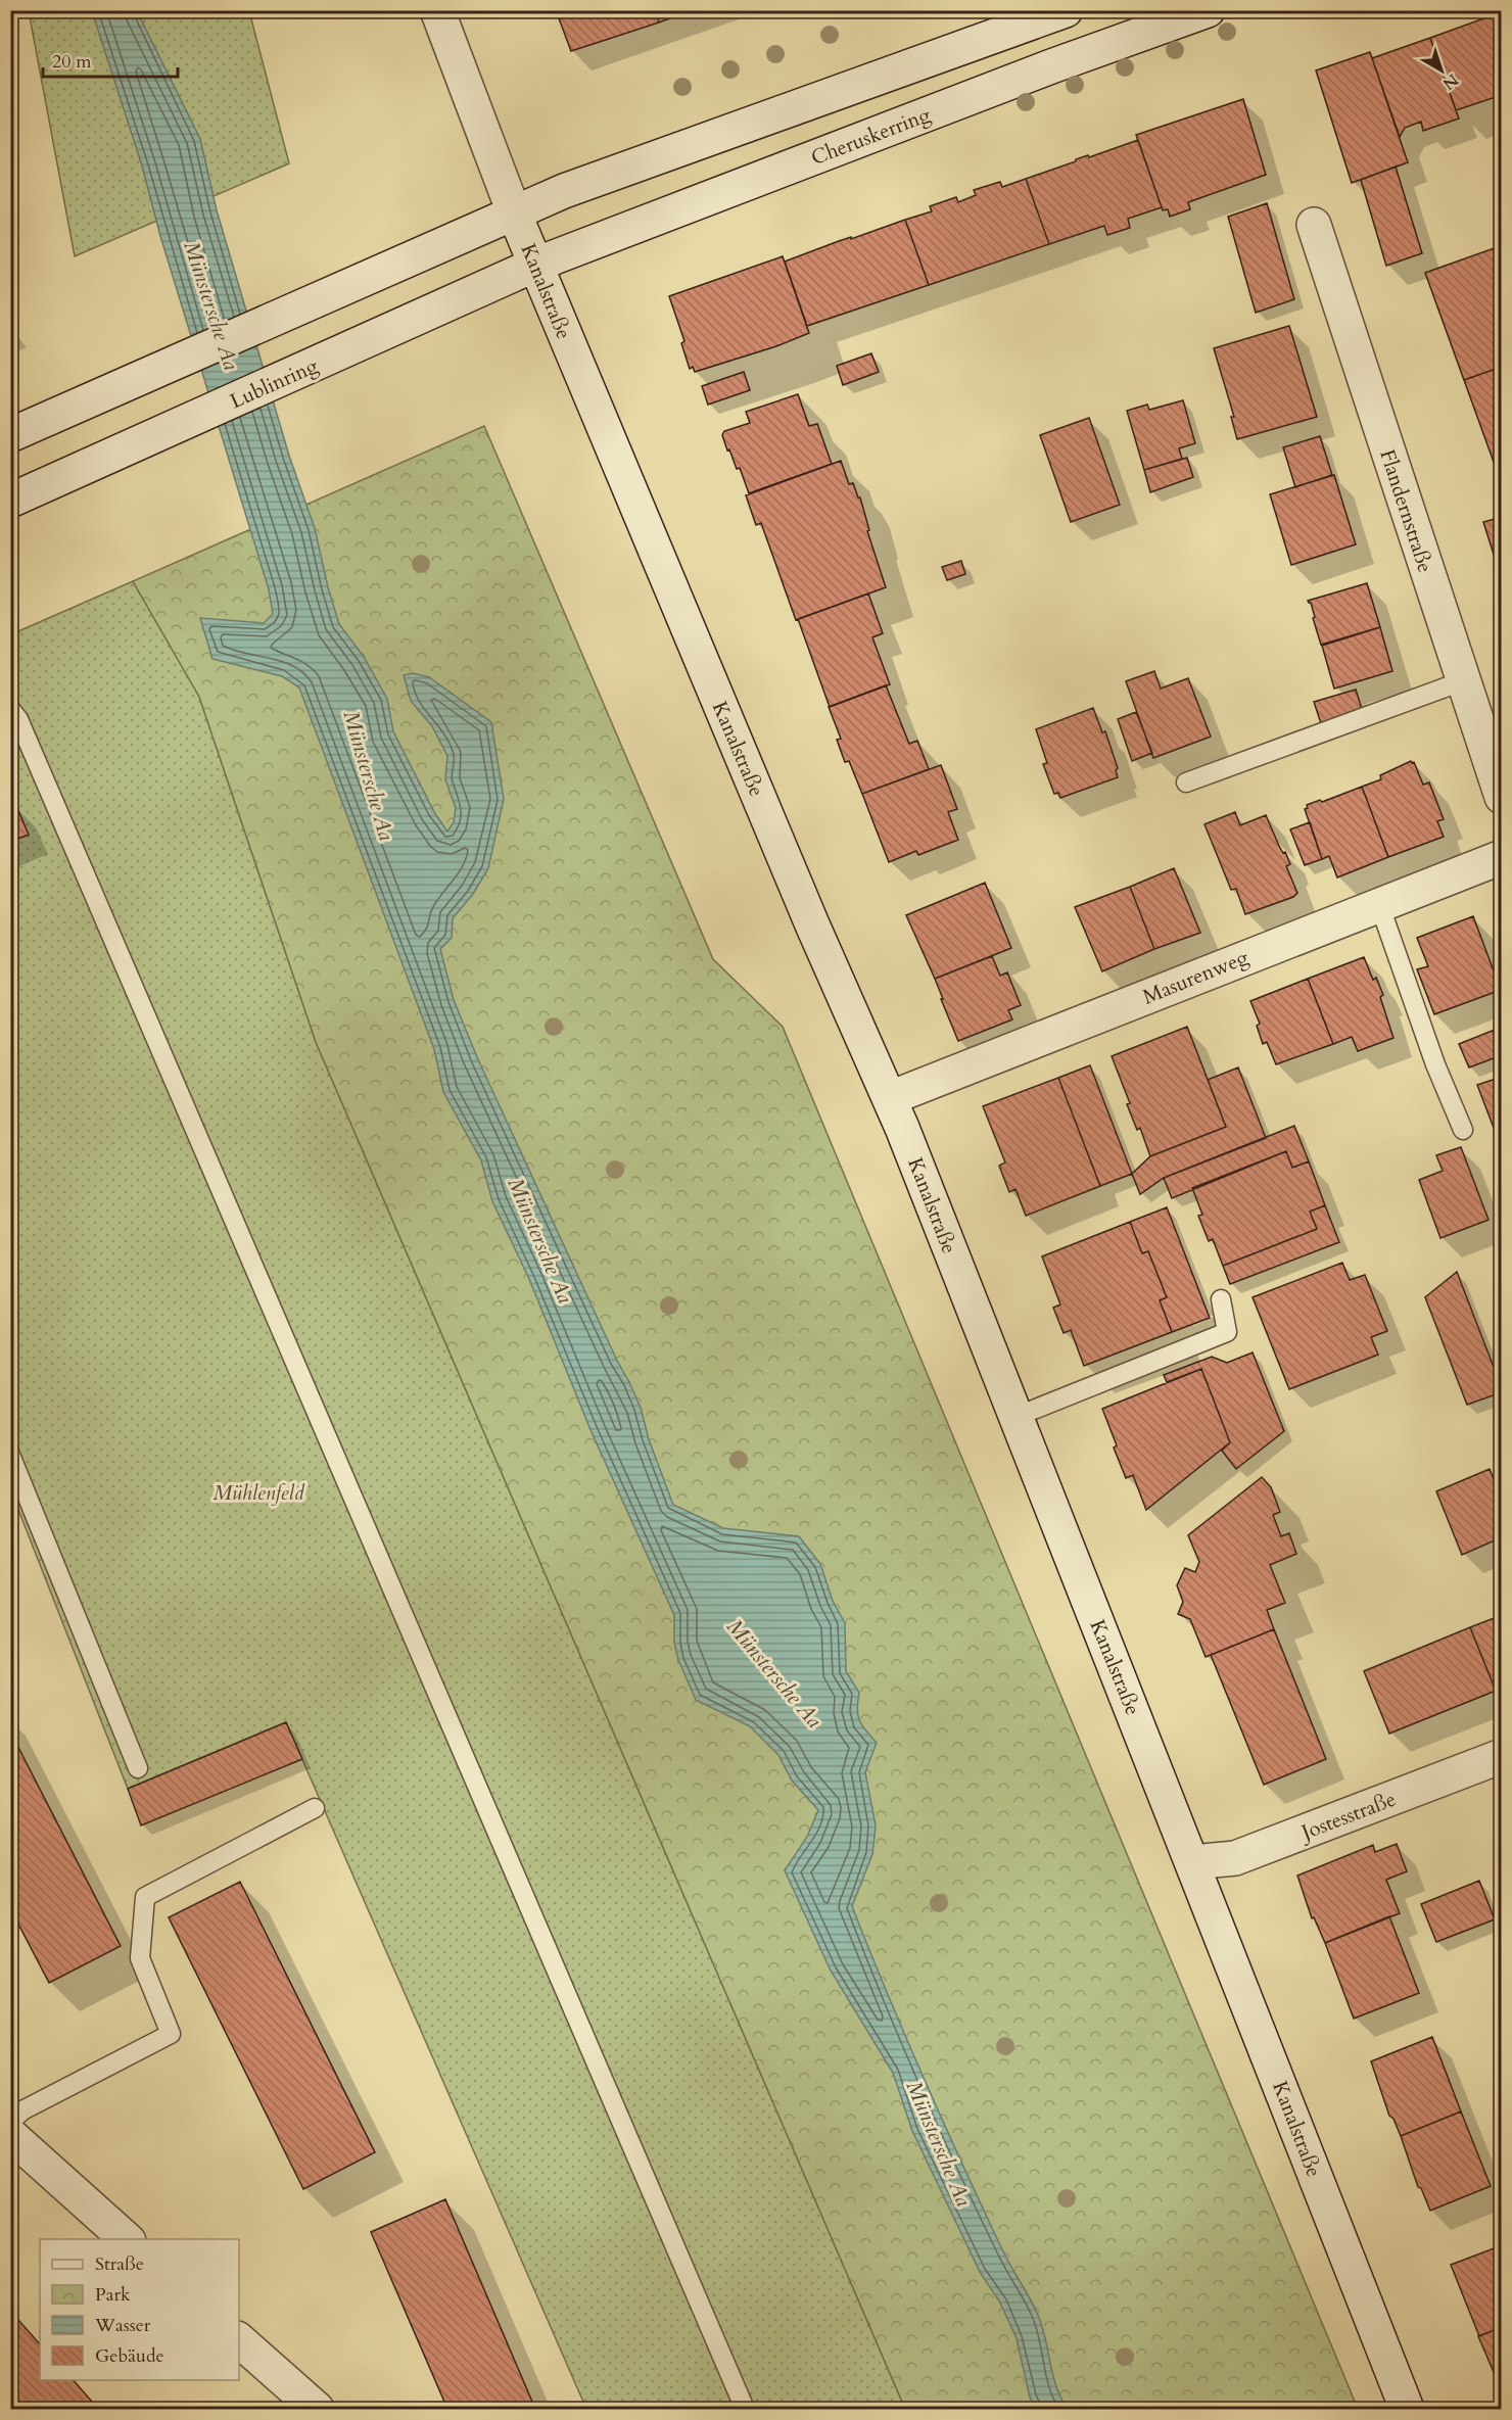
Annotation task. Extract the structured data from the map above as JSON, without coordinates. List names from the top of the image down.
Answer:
{
  "streets": {
    "main road": [
      "Cheruskerring",
      "Kanalstraße",
      "Lublinring",
      "Flandernstraße",
      "Masurenweg",
      "Jostesstraße"
    ]
  },
  "crossings": [
    ["Cheruskerring", "Kanalstraße"],
    ["Cheruskerring", "Lublinring"],
    ["Kanalstraße", "Lublinring"],
    ["Kanalstraße", "Masurenweg"],
    ["Kanalstraße", "Jostesstraße"]
  ],
  "water": ["Münstersche Aa"],
  "parks": ["Mühlenfeld"],
  "legend": [
    "Straße",
    "Park",
    "Wasser",
    "Gebäude"
  ],
  "scale_bar": "20 m",
  "north": "bottom right"
}
